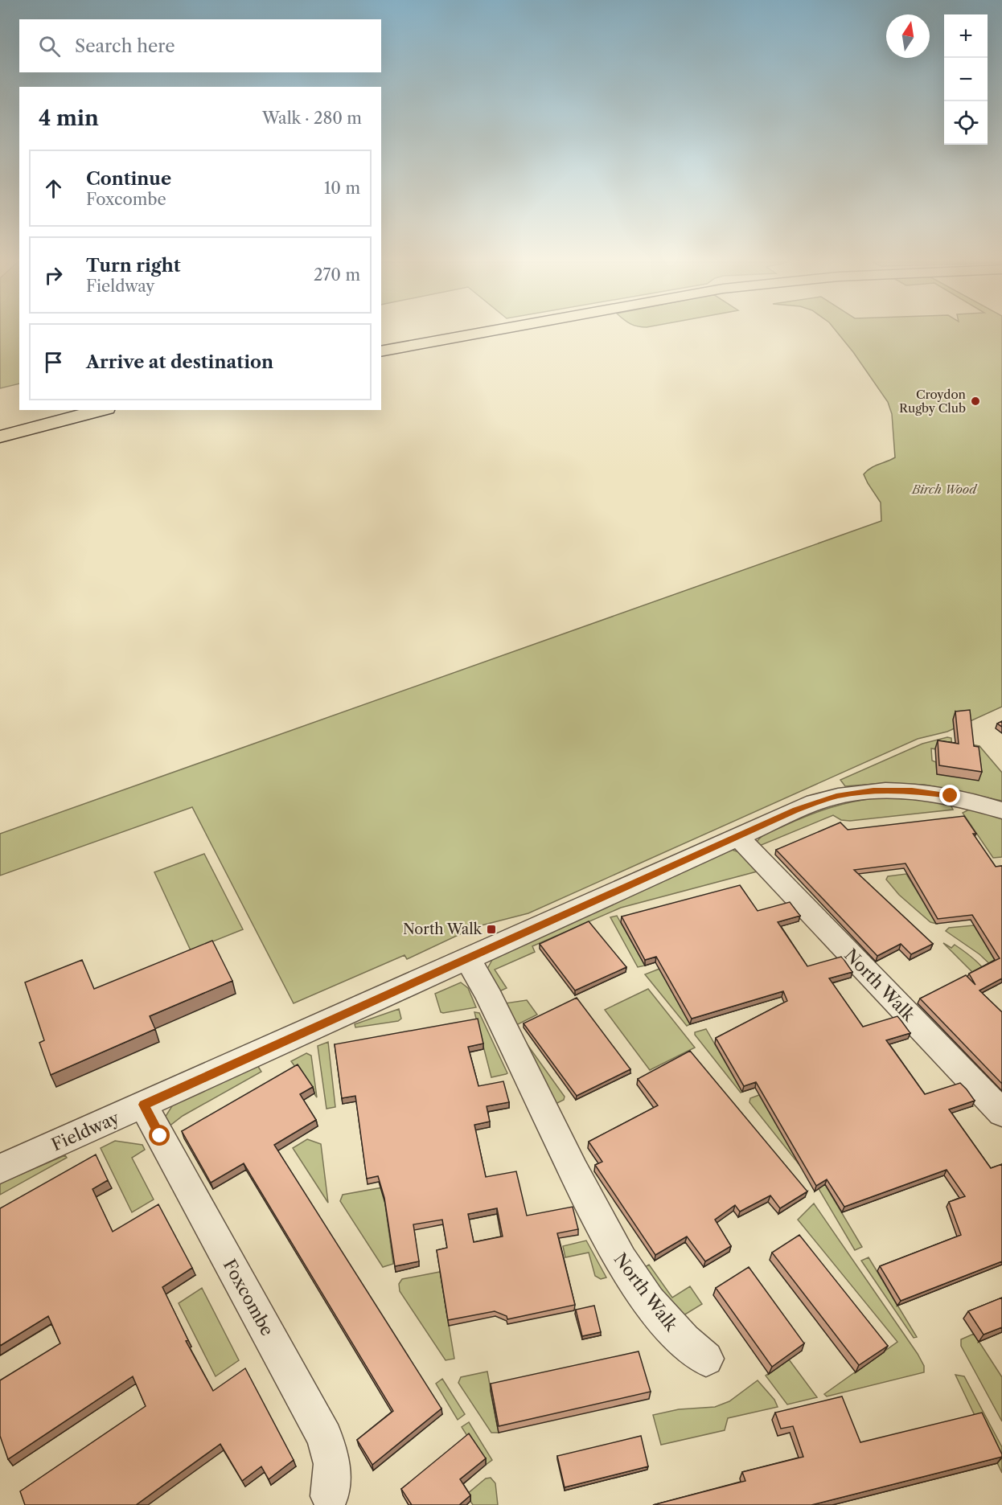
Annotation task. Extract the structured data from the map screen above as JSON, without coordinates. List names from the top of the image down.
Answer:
{
  "streets": {
    "street": ["North Walk", "Fieldway", "Foxcombe"]
  },
  "crossings": [
    ["North Walk", "Fieldway"],
    ["Fieldway", "Foxcombe"]
  ],
  "parks": ["Birch Wood"],
  "places": {
    "other": ["Croydon Rugby Club"],
    "transit": ["North Walk"]
  },
  "north": "top",
  "page": {
    "map_buttons": ["+", "−"],
    "search": "Search here",
    "heading": ["4 min", "Walk · 280 m"],
    "list": [
      ["Continue", "Foxcombe", "10 m"],
      ["Turn right", "Fieldway", "270 m"],
      "Arrive at destination"
    ]
  }
}
